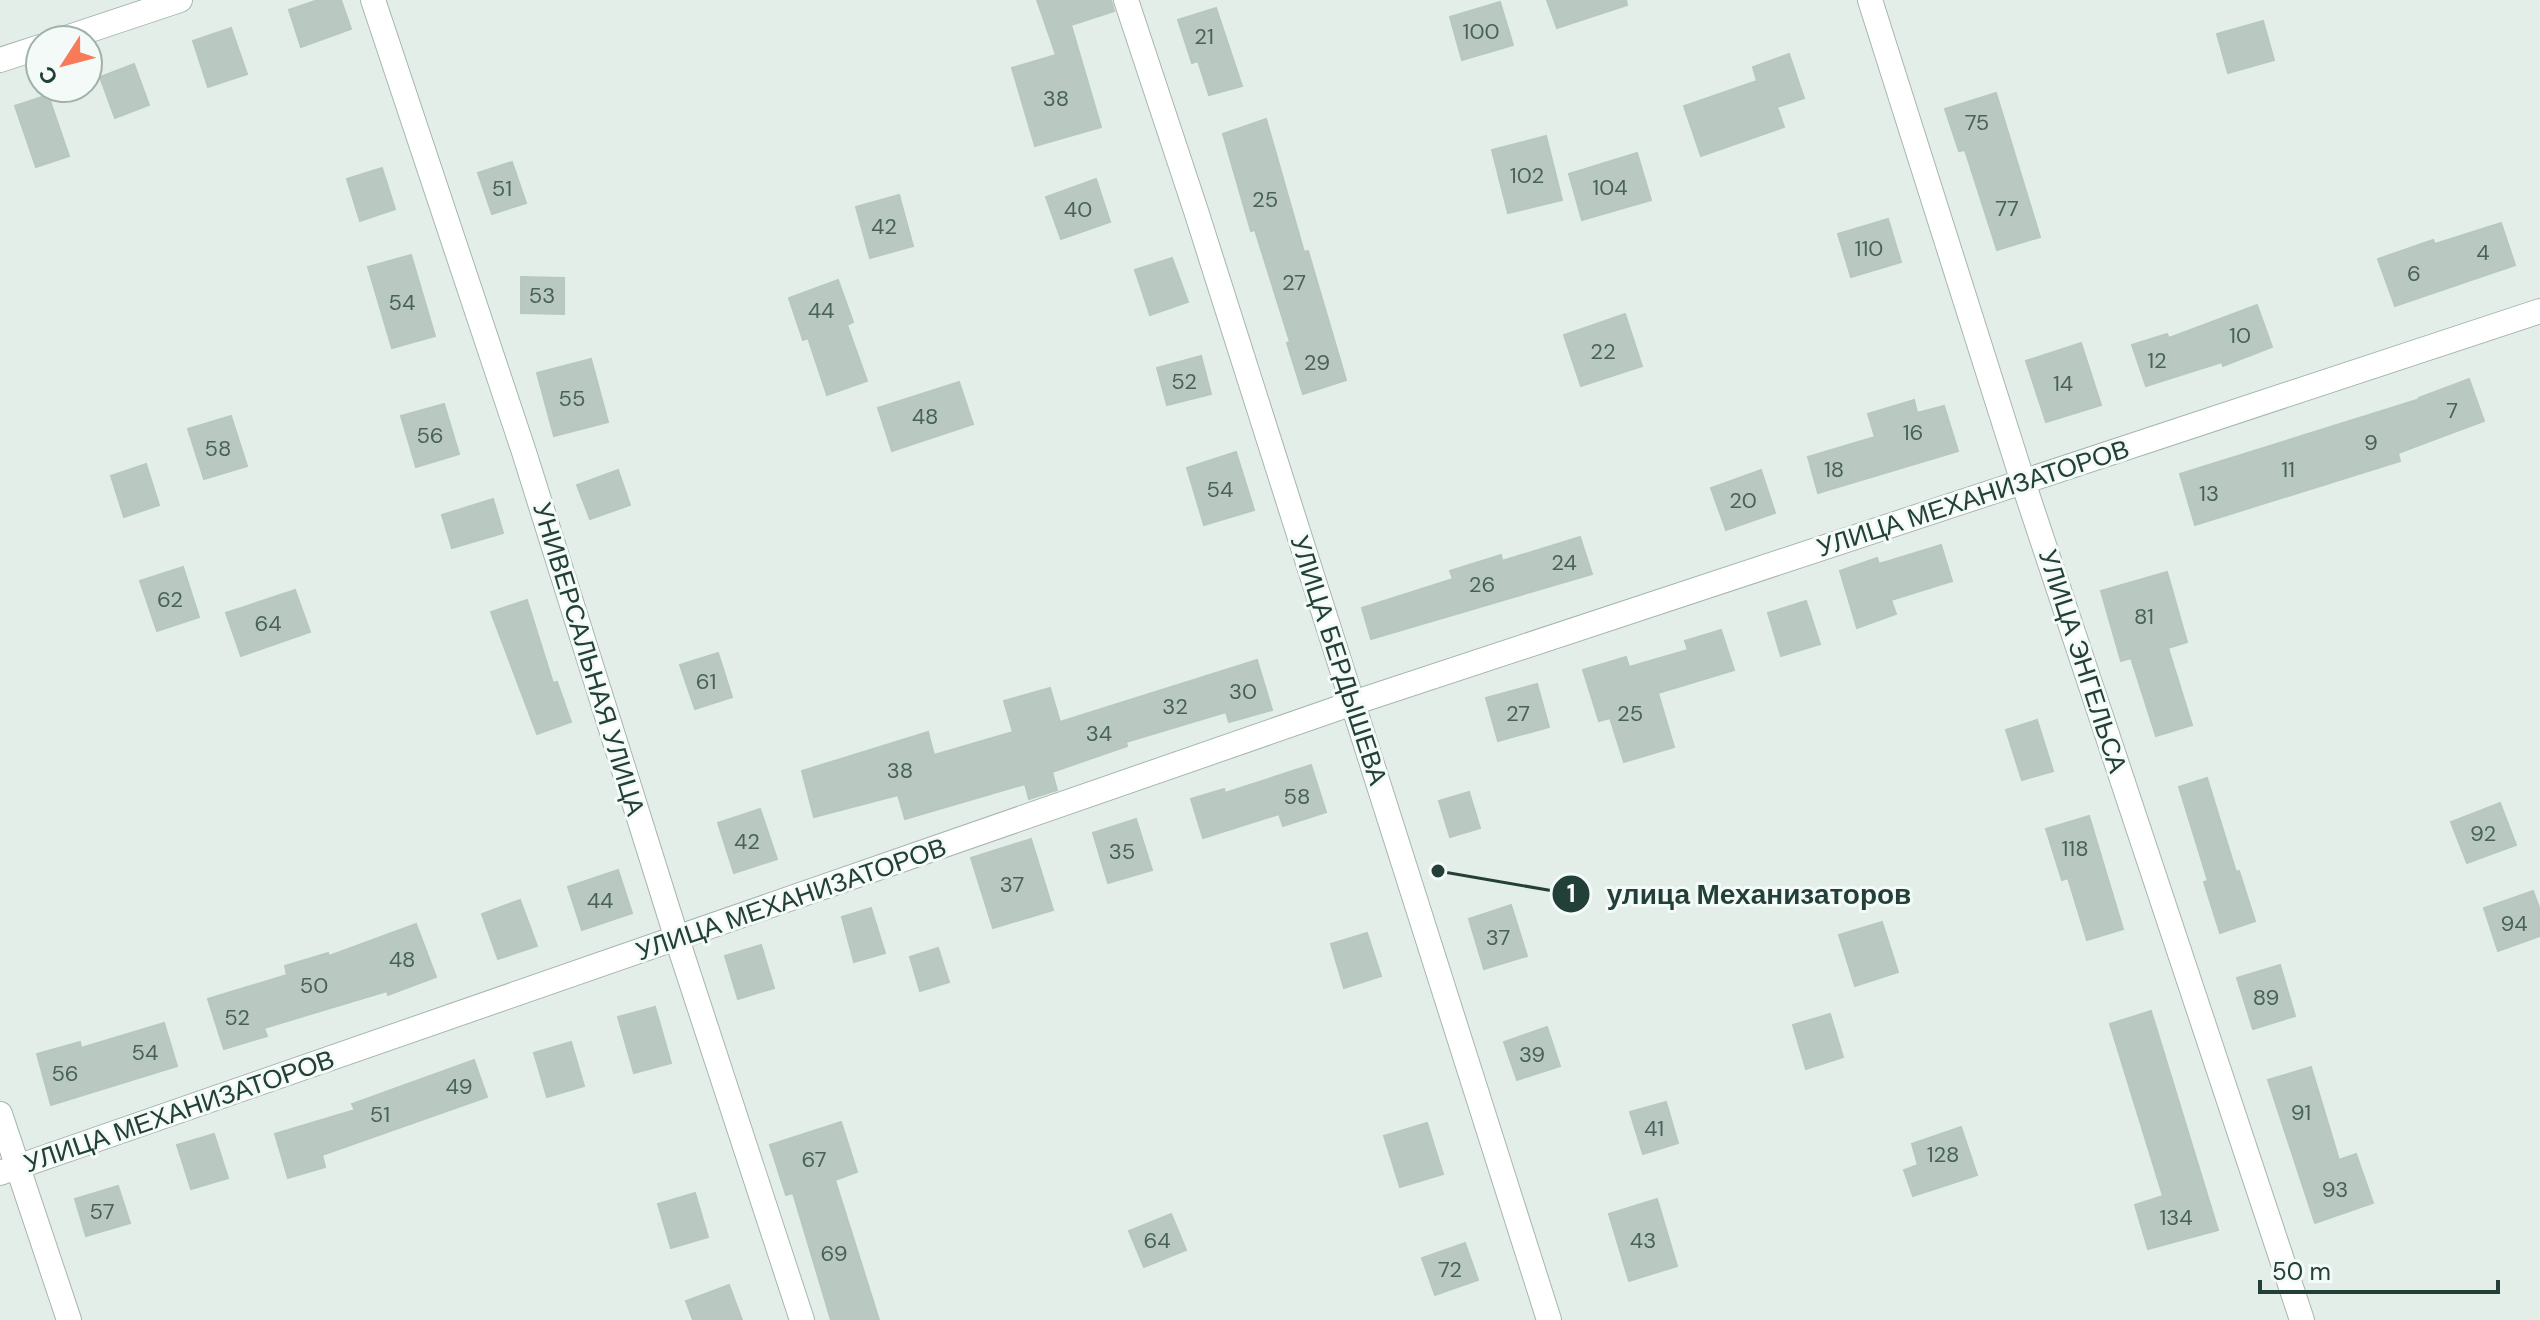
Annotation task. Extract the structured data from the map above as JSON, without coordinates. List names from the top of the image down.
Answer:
{
  "streets": {
    "street": [
      "УЛИЦА МЕХАНИЗАТОРОВ",
      "УНИВЕРСАЛЬНАЯ УЛИЦА",
      "УЛИЦА БЕРДЫШЕВА",
      "УЛИЦА ЭНГЕЛЬСА"
    ]
  },
  "crossings": [
    ["УЛИЦА МЕХАНИЗАТОРОВ", "УНИВЕРСАЛЬНАЯ УЛИЦА"],
    ["УЛИЦА МЕХАНИЗАТОРОВ", "УЛИЦА БЕРДЫШЕВА"],
    ["УЛИЦА МЕХАНИЗАТОРОВ", "УЛИЦА ЭНГЕЛЬСА"]
  ],
  "places": ["улица Механизаторов"],
  "house_numbers": [
    "100",
    "21",
    "38",
    "75",
    "102",
    "104",
    "51",
    "25",
    "77",
    "40",
    "42",
    "110",
    "4",
    "6",
    "27",
    "53",
    "54",
    "44",
    "10",
    "22",
    "12",
    "29",
    "52",
    "14",
    "55",
    "7",
    "48",
    "16",
    "56",
    "9",
    "58",
    "18",
    "11",
    "54",
    "13",
    "20",
    "24",
    "26",
    "62",
    "81",
    "64",
    "61",
    "30",
    "32",
    "27",
    "25",
    "34",
    "38",
    "58",
    "92",
    "42",
    "118",
    "35",
    "37",
    "44",
    "94",
    "37",
    "48",
    "50",
    "89",
    "52",
    "54",
    "39",
    "56",
    "49",
    "91",
    "51",
    "41",
    "128",
    "67",
    "93",
    "57",
    "134",
    "64",
    "43",
    "69",
    "72"
  ],
  "scale_bar": "50 m",
  "north": "bottom left"
}
